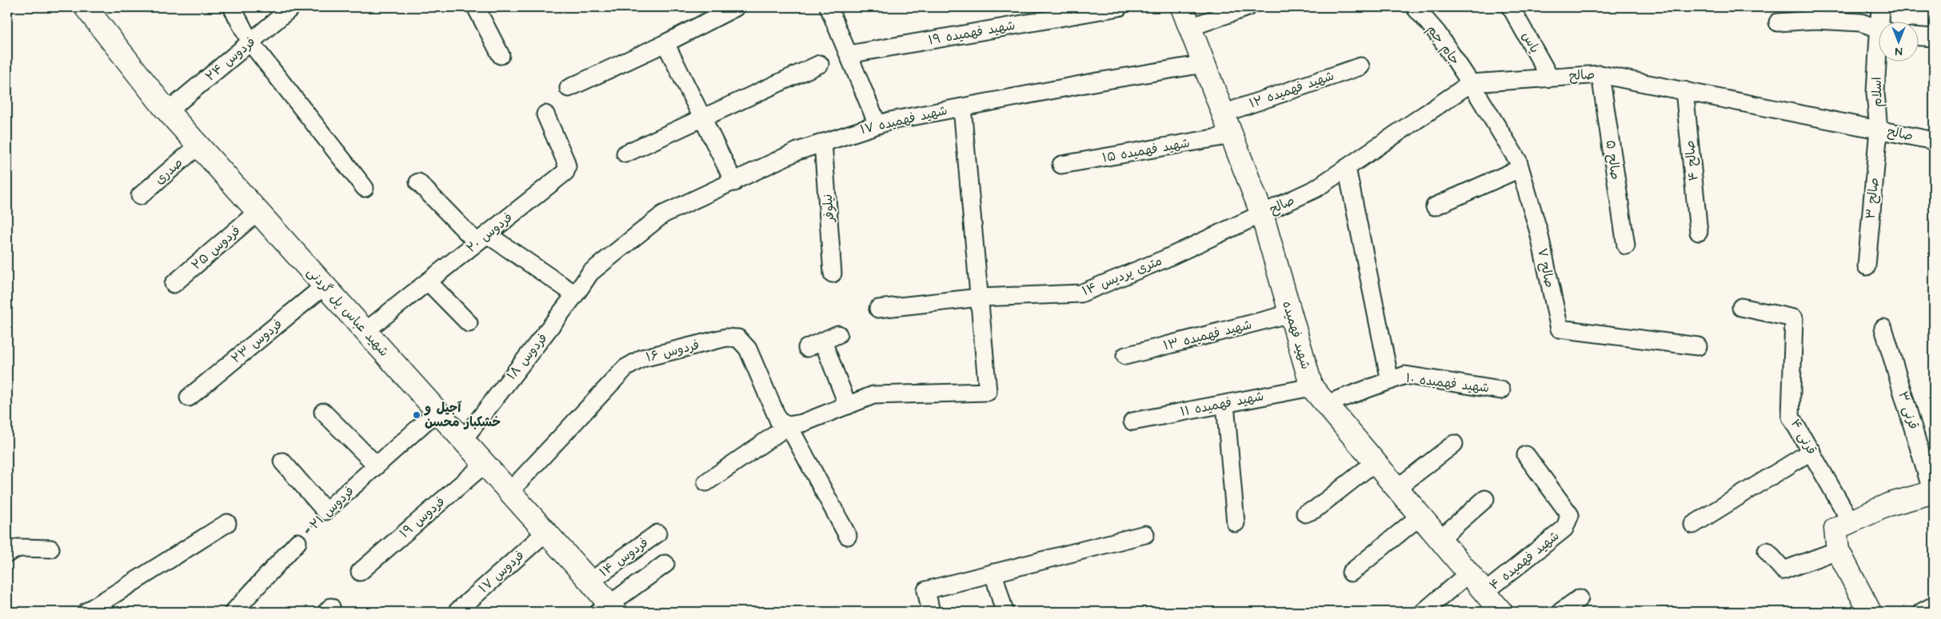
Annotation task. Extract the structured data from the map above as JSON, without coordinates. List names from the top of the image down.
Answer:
{
  "streets": {
    "street": [
      "شهید فهمیده ۱۹",
      "یاس",
      "جام جم",
      "فردوس ۲۴",
      "صالح",
      "شهید فهمیده ۱۲",
      "اسلام",
      "شهید فهمیده ۱۷",
      "شهید فهمیده ۱۵",
      "صالح ۵",
      "صالح ۴",
      "صدری",
      "صالح ۳",
      "نیلوفر",
      "فردوس ۲۰",
      "فردوس ۲۵",
      "صالح ۷",
      "۱۴ متری پردیس",
      "شهید عباس پل گردنی",
      "شهید فهمیده ۱۳",
      "شهید فهمیده",
      "فردوس ۲۳",
      "فردوس ۱۶",
      "فردوس ۱۸",
      "شهید فهمیده ۱۰",
      "شهید فهمیده ۱۱",
      "قرنی ۳",
      "قرنی ۴",
      "فردوس ۲۱",
      "فردوس ۱۹",
      "فردوس ۱۴",
      "شهید فهمیده ۴",
      "فردوس ۱۷"
    ]
  },
  "crossings": [
    ["یاس", "صالح"],
    ["جام جم", "صالح"],
    ["جام جم", "صالح ۷"],
    ["فردوس ۲۴", "شهید عباس پل گردنی"],
    ["صالح", "اسلام"],
    ["صالح", "صالح ۵"],
    ["صالح", "صالح ۴"],
    ["صالح", "صالح ۳"],
    ["صالح", "صالح ۷"],
    ["صالح", "۱۴ متری پردیس"],
    ["صالح", "شهید فهمیده"],
    ["شهید فهمیده ۱۲", "شهید فهمیده"],
    ["اسلام", "صالح ۳"],
    ["شهید فهمیده ۱۷", "نیلوفر"],
    ["شهید فهمیده ۱۷", "شهید فهمیده"],
    ["شهید فهمیده ۱۷", "فردوس ۱۸"],
    ["شهید فهمیده ۱۵", "شهید فهمیده"],
    ["صدری", "شهید عباس پل گردنی"],
    ["فردوس ۲۰", "شهید عباس پل گردنی"],
    ["فردوس ۲۵", "شهید عباس پل گردنی"],
    ["۱۴ متری پردیس", "شهید فهمیده"],
    ["شهید عباس پل گردنی", "فردوس ۲۳"],
    ["شهید عباس پل گردنی", "فردوس ۱۶"],
    ["شهید عباس پل گردنی", "فردوس ۱۸"],
    ["شهید عباس پل گردنی", "فردوس ۲۱"],
    ["شهید عباس پل گردنی", "فردوس ۱۹"],
    ["شهید عباس پل گردنی", "فردوس ۱۴"],
    ["شهید عباس پل گردنی", "فردوس ۱۷"],
    ["شهید فهمیده ۱۳", "شهید فهمیده"],
    ["شهید فهمیده", "شهید فهمیده ۱۰"],
    ["شهید فهمیده", "شهید فهمیده ۱۱"],
    ["شهید فهمیده", "شهید فهمیده ۴"]
  ],
  "places": ["آجیل و خشکبار محسن"],
  "north": "bottom"
}
